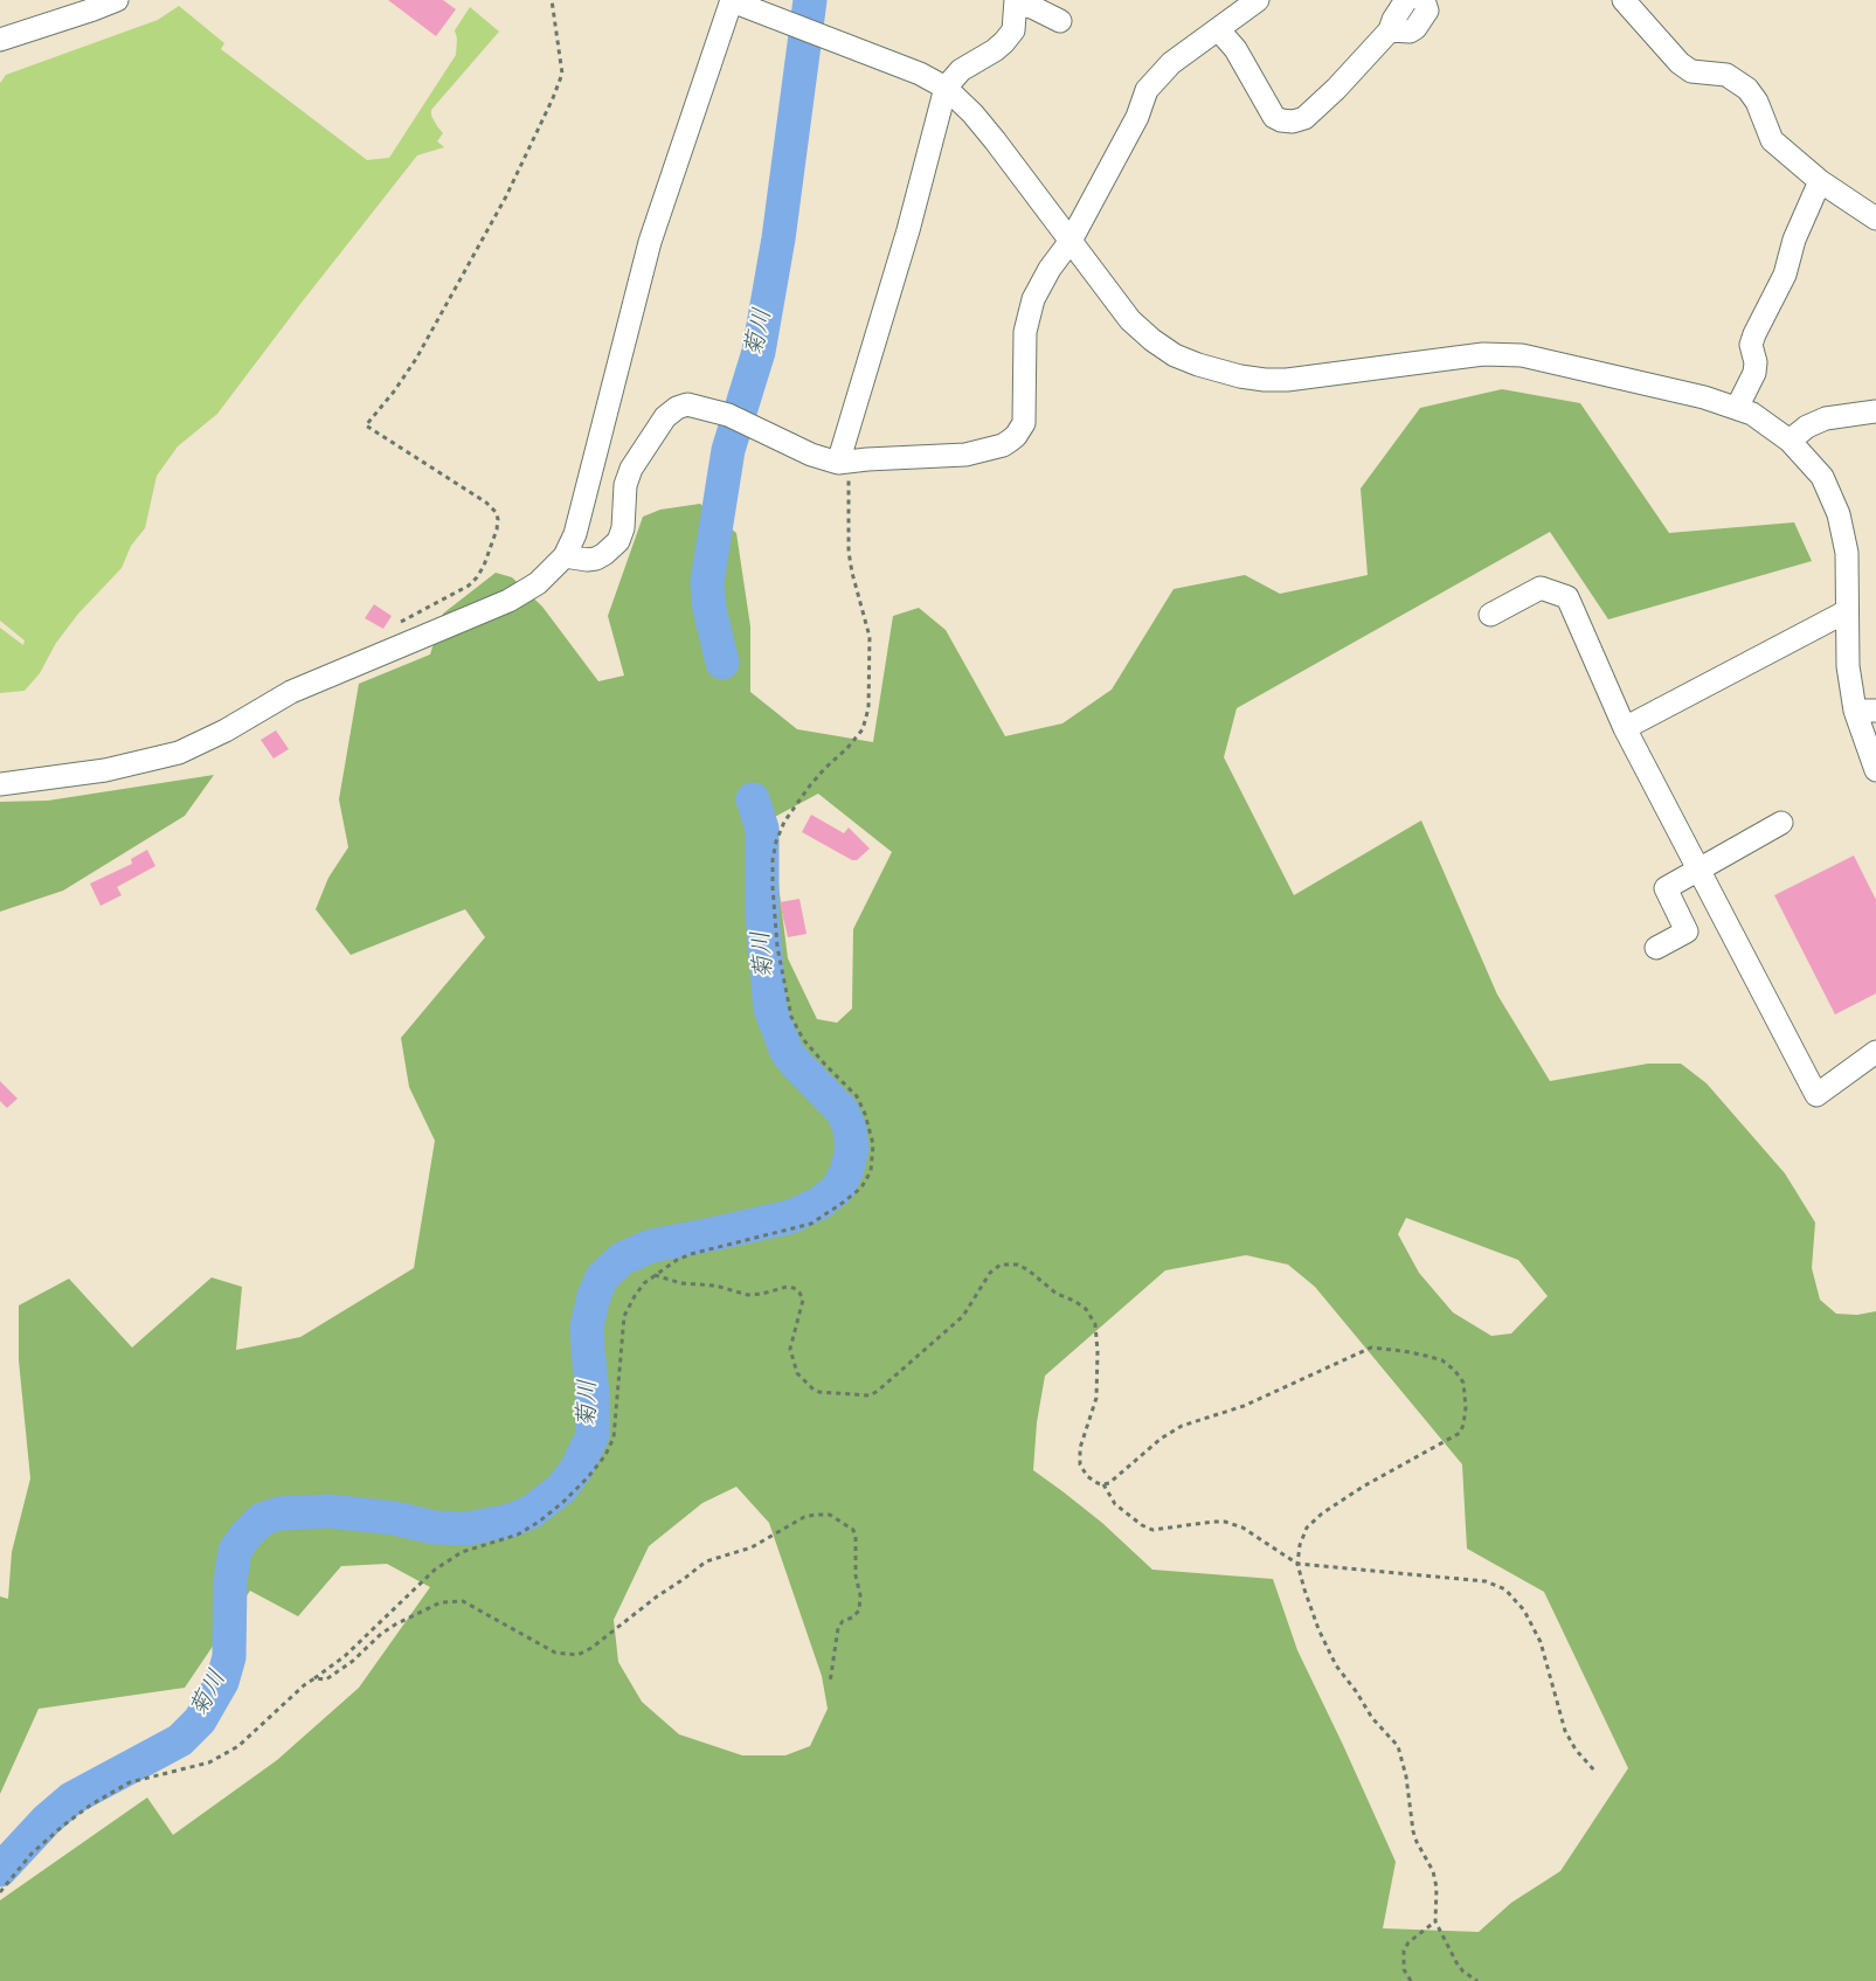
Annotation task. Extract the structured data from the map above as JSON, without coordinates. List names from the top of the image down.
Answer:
{
  "water": ["菊川"]
}
